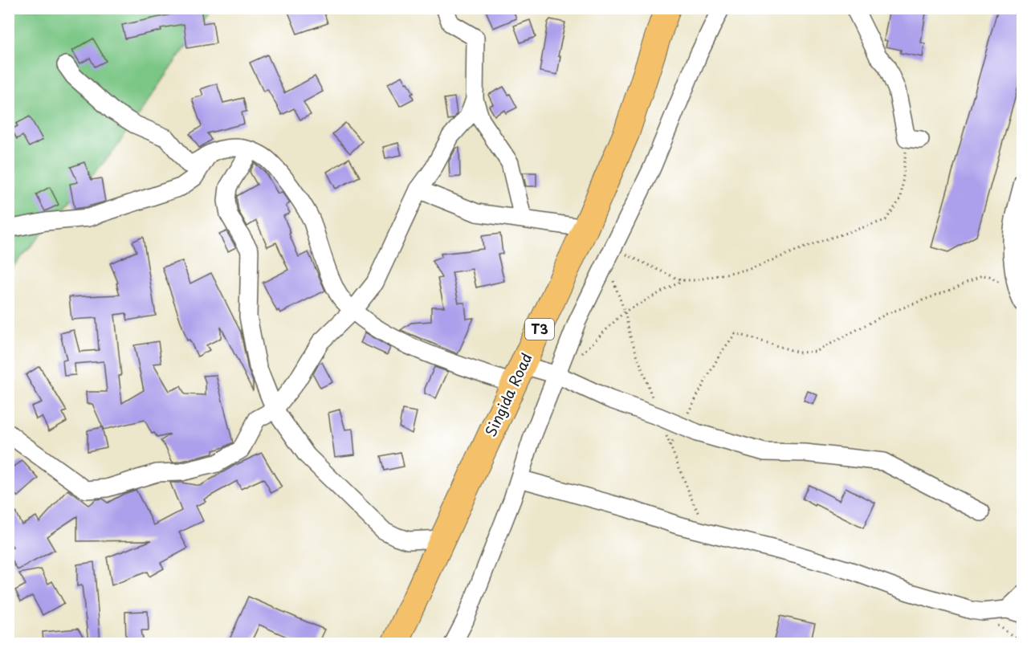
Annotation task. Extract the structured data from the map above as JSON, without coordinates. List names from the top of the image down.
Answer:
{
  "streets": {
    "highway": ["T3", "Singida Road"]
  }
}
